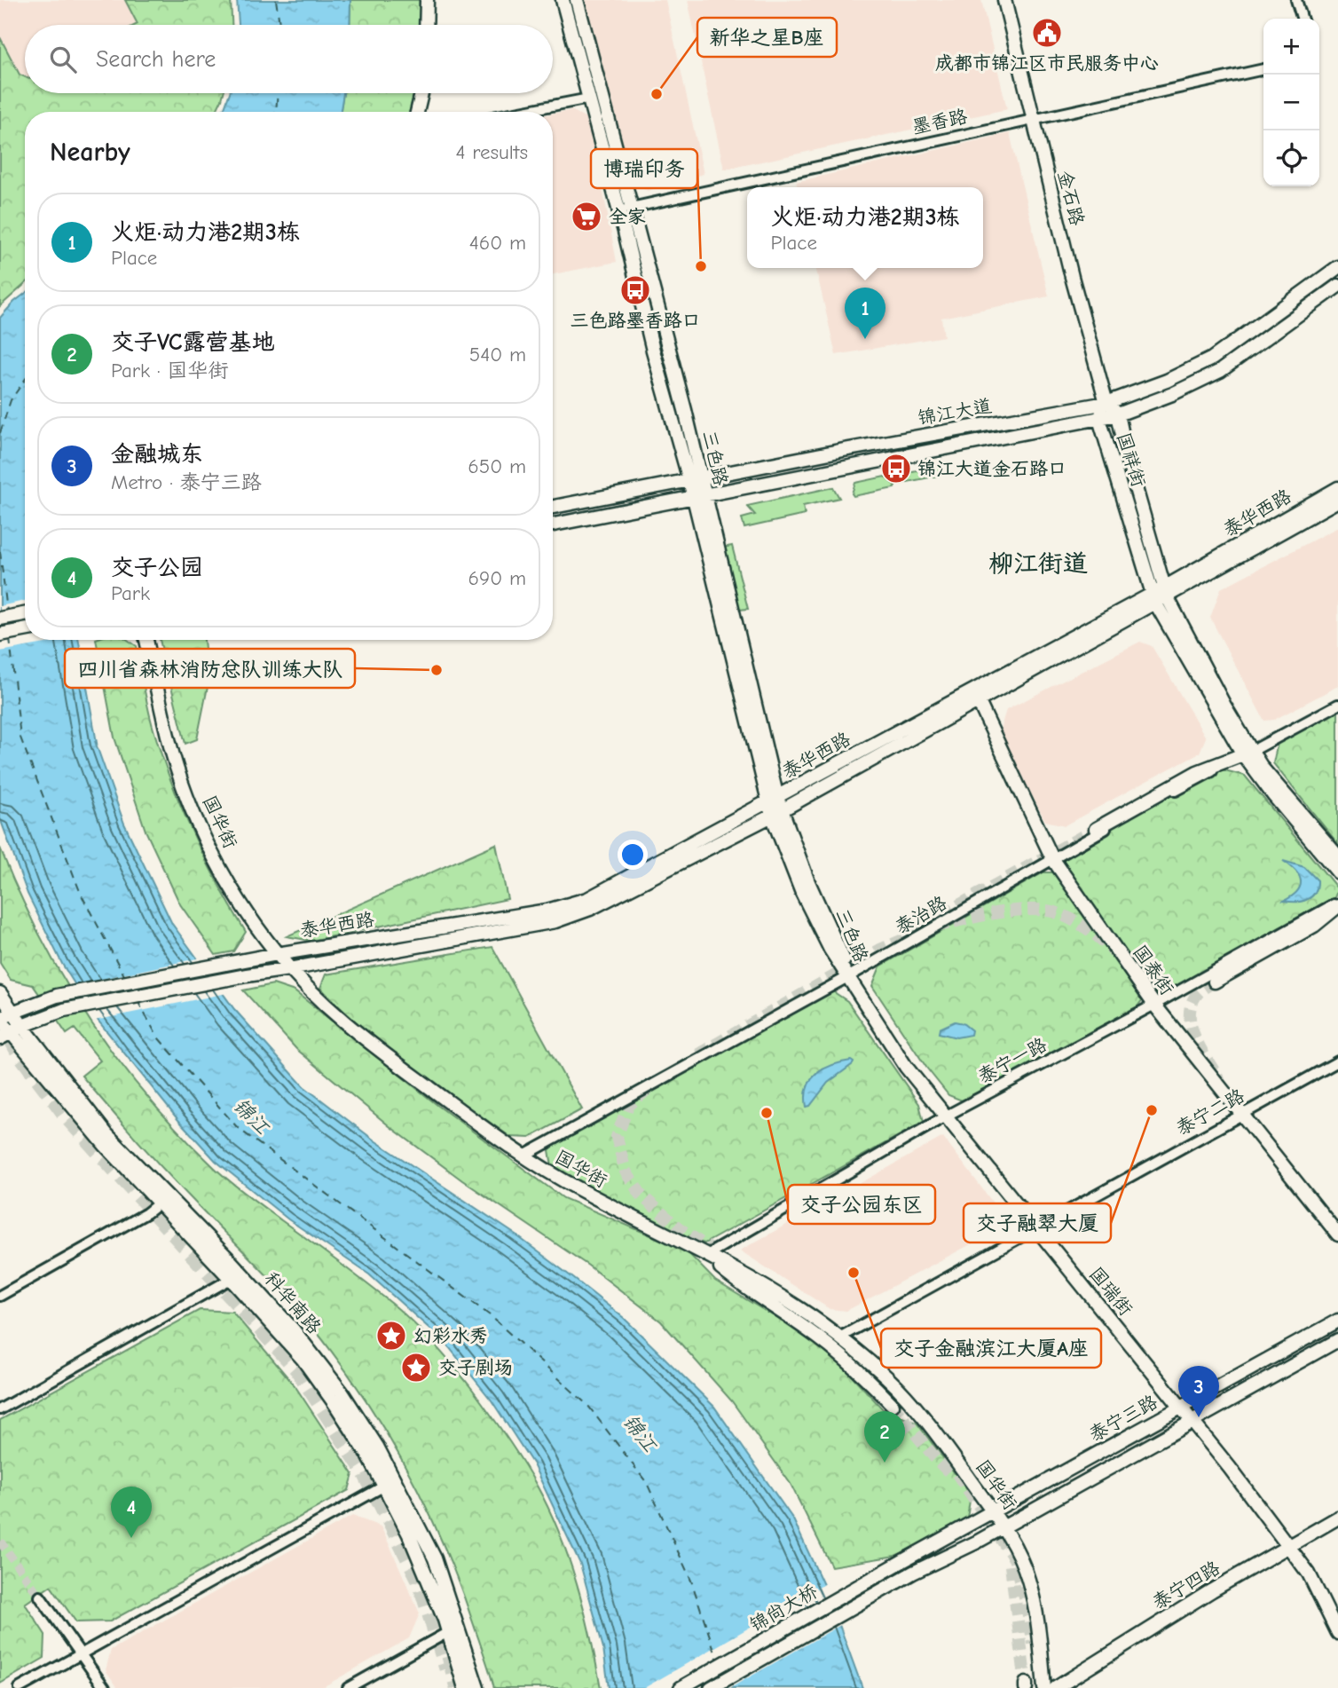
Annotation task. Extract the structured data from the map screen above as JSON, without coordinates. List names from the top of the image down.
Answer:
{
  "streets": {
    "street": [
      "墨香路",
      "金石路",
      "锦江大道",
      "三色路",
      "国祥街",
      "泰华西路",
      "国华街",
      "泰治路",
      "国泰街",
      "泰宁一路",
      "泰宁二路",
      "国瑞街",
      "科华南路",
      "泰宁三路",
      "泰宁四路",
      "锦尚大桥"
    ]
  },
  "crossings": [
    ["墨香路", "金石路"],
    ["墨香路", "三色路"],
    ["金石路", "锦江大道"],
    ["金石路", "国祥街"],
    ["锦江大道", "三色路"],
    ["锦江大道", "国祥街"],
    ["三色路", "泰华西路"],
    ["三色路", "泰治路"],
    ["三色路", "国瑞街"],
    ["国祥街", "泰华西路"],
    ["国祥街", "泰治路"],
    ["泰华西路", "国华街"],
    ["泰华西路", "国泰街"],
    ["泰华西路", "科华南路"],
    ["国华街", "泰治路"],
    ["国华街", "泰宁一路"],
    ["国华街", "泰宁二路"],
    ["国华街", "泰宁三路"],
    ["泰治路", "国泰街"],
    ["泰治路", "国瑞街"],
    ["国泰街", "泰宁一路"],
    ["国泰街", "泰宁二路"],
    ["泰宁一路", "国瑞街"],
    ["泰宁二路", "国瑞街"],
    ["国瑞街", "泰宁三路"],
    ["国瑞街", "泰宁四路"],
    ["泰宁三路", "锦尚大桥"]
  ],
  "districts": ["柳江街道"],
  "water": ["锦江"],
  "places": {
    "public building": ["成都市锦江区市民服务中心"],
    "other": [
      "新华之星B座",
      "博瑞印务",
      "四川省森林消防总队训练大队",
      "交子融翠大厦",
      "交子公园东区",
      "交子金融滨江大厦A座"
    ],
    "supermarket": ["全家"],
    "bus stop": ["三色路墨香路口", "锦江大道金石路口"],
    "place": ["幻彩水秀", "交子剧场"]
  },
  "page": {
    "map_buttons": ["+", "−"],
    "search": "Search here",
    "heading": ["Nearby", "4 results"],
    "popup": ["火炬·动力港2期3栋", "Place"],
    "list": [
      {
        "mark": "1",
        "name": "火炬·动力港2期3栋",
        "note": "Place",
        "value": "460 m"
      },
      {
        "mark": "2",
        "name": "交子VC露营基地",
        "note": "Park · 国华街",
        "value": "540 m"
      },
      {
        "mark": "3",
        "name": "金融城东",
        "note": "Metro · 泰宁三路",
        "value": "650 m"
      },
      {
        "mark": "4",
        "name": "交子公园",
        "note": "Park",
        "value": "690 m"
      }
    ],
    "pins": [
      "1",
      "3",
      "2",
      "4"
    ]
  }
}
